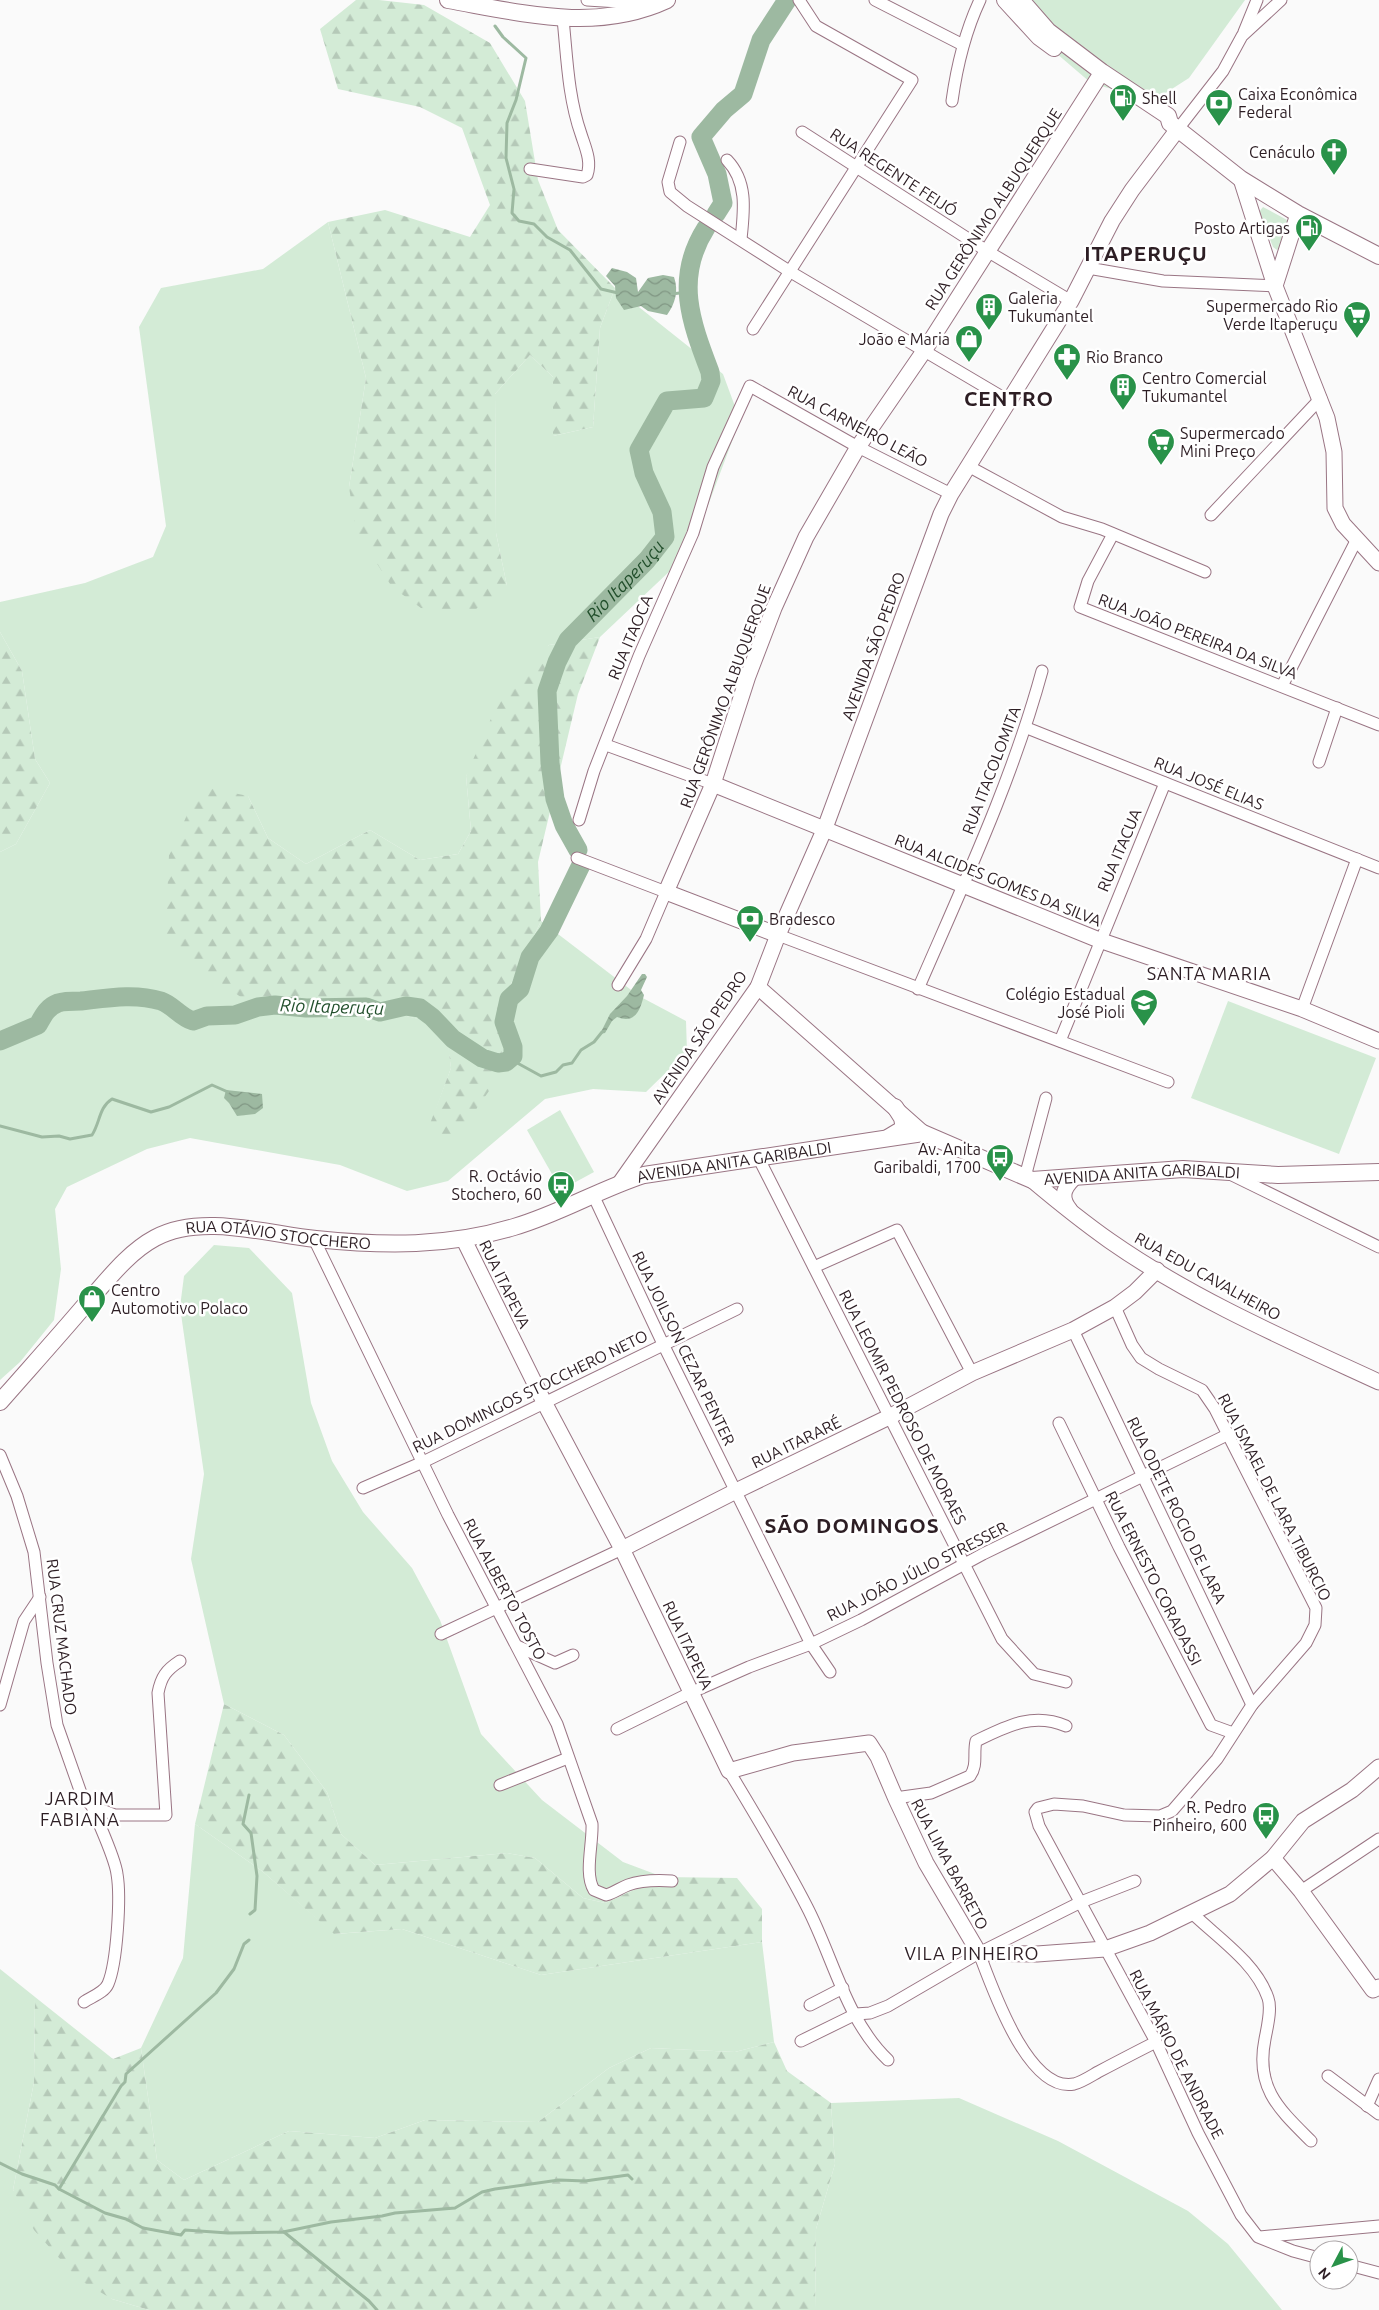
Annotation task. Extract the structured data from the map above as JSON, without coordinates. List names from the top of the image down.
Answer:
{
  "streets": {
    "main road": ["AVENIDA ANITA GARIBALDI", "RUA OTÁVIO STOCCHERO"],
    "street": [
      "RUA REGENTE FEIJÓ",
      "RUA GERÔNIMO ALBUQUERQUE",
      "RUA CARNEIRO LEÃO",
      "RUA JOÃO PEREIRA DA SILVA",
      "RUA ITAOCA",
      "AVENIDA SÃO PEDRO",
      "RUA ITACOLOMITA",
      "RUA JOSÉ ELIAS",
      "RUA ITACUA",
      "RUA ALCIDES GOMES DA SILVA",
      "RUA EDU CAVALHEIRO",
      "RUA ITAPEVA",
      "RUA JOILSON CEZAR PENTER",
      "RUA DOMINGOS STOCCHERO NETO",
      "RUA LEOMIR PEDROSO DE MORAES",
      "RUA ITARARÉ",
      "RUA ISMAEL DE LARA TIBURCIO",
      "RUA ODETE ROCIO DE LARA",
      "RUA JOÃO JÚLIO STRESSER",
      "RUA ERNESTO CORADASSI",
      "RUA ALBERTO TOSTO",
      "RUA CRUZ MACHADO",
      "RUA LIMA BARRETO",
      "RUA MÁRIO DE ANDRADE"
    ]
  },
  "crossings": [
    ["RUA REGENTE FEIJÓ", "RUA GERÔNIMO ALBUQUERQUE"],
    ["RUA REGENTE FEIJÓ", "AVENIDA SÃO PEDRO"],
    ["RUA GERÔNIMO ALBUQUERQUE", "RUA CARNEIRO LEÃO"],
    ["RUA GERÔNIMO ALBUQUERQUE", "RUA ALCIDES GOMES DA SILVA"],
    ["RUA CARNEIRO LEÃO", "RUA ITAOCA"],
    ["RUA CARNEIRO LEÃO", "AVENIDA SÃO PEDRO"],
    ["RUA ITAOCA", "RUA ALCIDES GOMES DA SILVA"],
    ["AVENIDA SÃO PEDRO", "RUA ALCIDES GOMES DA SILVA"],
    ["AVENIDA SÃO PEDRO", "AVENIDA ANITA GARIBALDI"],
    ["AVENIDA SÃO PEDRO", "RUA OTÁVIO STOCCHERO"],
    ["RUA ITACOLOMITA", "RUA JOSÉ ELIAS"],
    ["RUA ITACOLOMITA", "RUA ALCIDES GOMES DA SILVA"],
    ["RUA JOSÉ ELIAS", "RUA ITACUA"],
    ["RUA ITACUA", "RUA ALCIDES GOMES DA SILVA"],
    ["AVENIDA ANITA GARIBALDI", "RUA OTÁVIO STOCCHERO"],
    ["AVENIDA ANITA GARIBALDI", "RUA EDU CAVALHEIRO"],
    ["AVENIDA ANITA GARIBALDI", "RUA LEOMIR PEDROSO DE MORAES"],
    ["RUA OTÁVIO STOCCHERO", "RUA ITAPEVA"],
    ["RUA OTÁVIO STOCCHERO", "RUA JOILSON CEZAR PENTER"],
    ["RUA OTÁVIO STOCCHERO", "RUA ALBERTO TOSTO"],
    ["RUA EDU CAVALHEIRO", "RUA ITARARÉ"],
    ["RUA ITAPEVA", "RUA DOMINGOS STOCCHERO NETO"],
    ["RUA ITAPEVA", "RUA ITARARÉ"],
    ["RUA ITAPEVA", "RUA JOÃO JÚLIO STRESSER"],
    ["RUA ITAPEVA", "RUA LIMA BARRETO"],
    ["RUA JOILSON CEZAR PENTER", "RUA DOMINGOS STOCCHERO NETO"],
    ["RUA JOILSON CEZAR PENTER", "RUA ITARARÉ"],
    ["RUA JOILSON CEZAR PENTER", "RUA JOÃO JÚLIO STRESSER"],
    ["RUA DOMINGOS STOCCHERO NETO", "RUA ALBERTO TOSTO"],
    ["RUA LEOMIR PEDROSO DE MORAES", "RUA ITARARÉ"],
    ["RUA LEOMIR PEDROSO DE MORAES", "RUA JOÃO JÚLIO STRESSER"],
    ["RUA ITARARÉ", "RUA ISMAEL DE LARA TIBURCIO"],
    ["RUA ITARARÉ", "RUA ODETE ROCIO DE LARA"],
    ["RUA ITARARÉ", "RUA ALBERTO TOSTO"],
    ["RUA ISMAEL DE LARA TIBURCIO", "RUA ODETE ROCIO DE LARA"],
    ["RUA ISMAEL DE LARA TIBURCIO", "RUA JOÃO JÚLIO STRESSER"],
    ["RUA ISMAEL DE LARA TIBURCIO", "RUA ERNESTO CORADASSI"],
    ["RUA ISMAEL DE LARA TIBURCIO", "RUA MÁRIO DE ANDRADE"],
    ["RUA ODETE ROCIO DE LARA", "RUA JOÃO JÚLIO STRESSER"],
    ["RUA JOÃO JÚLIO STRESSER", "RUA ERNESTO CORADASSI"],
    ["RUA LIMA BARRETO", "RUA MÁRIO DE ANDRADE"]
  ],
  "districts": [
    "ITAPERUÇU",
    "CENTRO",
    "SANTA MARIA",
    "SÃO DOMINGOS",
    "JARDIM FABIANA",
    "VILA PINHEIRO"
  ],
  "water": ["Rio Itaperuçu"],
  "places": {
    "fuel station": ["Shell", "Posto Artigas"],
    "bank": ["Caixa Econômica Federal", "Bradesco"],
    "church": ["Cenáculo"],
    "building": ["Galeria Tukumantel", "Centro Comercial Tukumantel"],
    "supermarket": ["Supermercado Rio Verde Itaperuçu", "Supermercado Mini Preço"],
    "shop": ["João e Maria", "Centro Automotivo Polaco"],
    "pharmacy": ["Rio Branco"],
    "school or university": ["Colégio Estadual José Pioli"],
    "bus stop": ["Av. Anita Garibaldi, 1700", "R. Octávio Stochero, 60", "R. Pedro Pinheiro, 600"]
  },
  "north": "bottom left"
}
